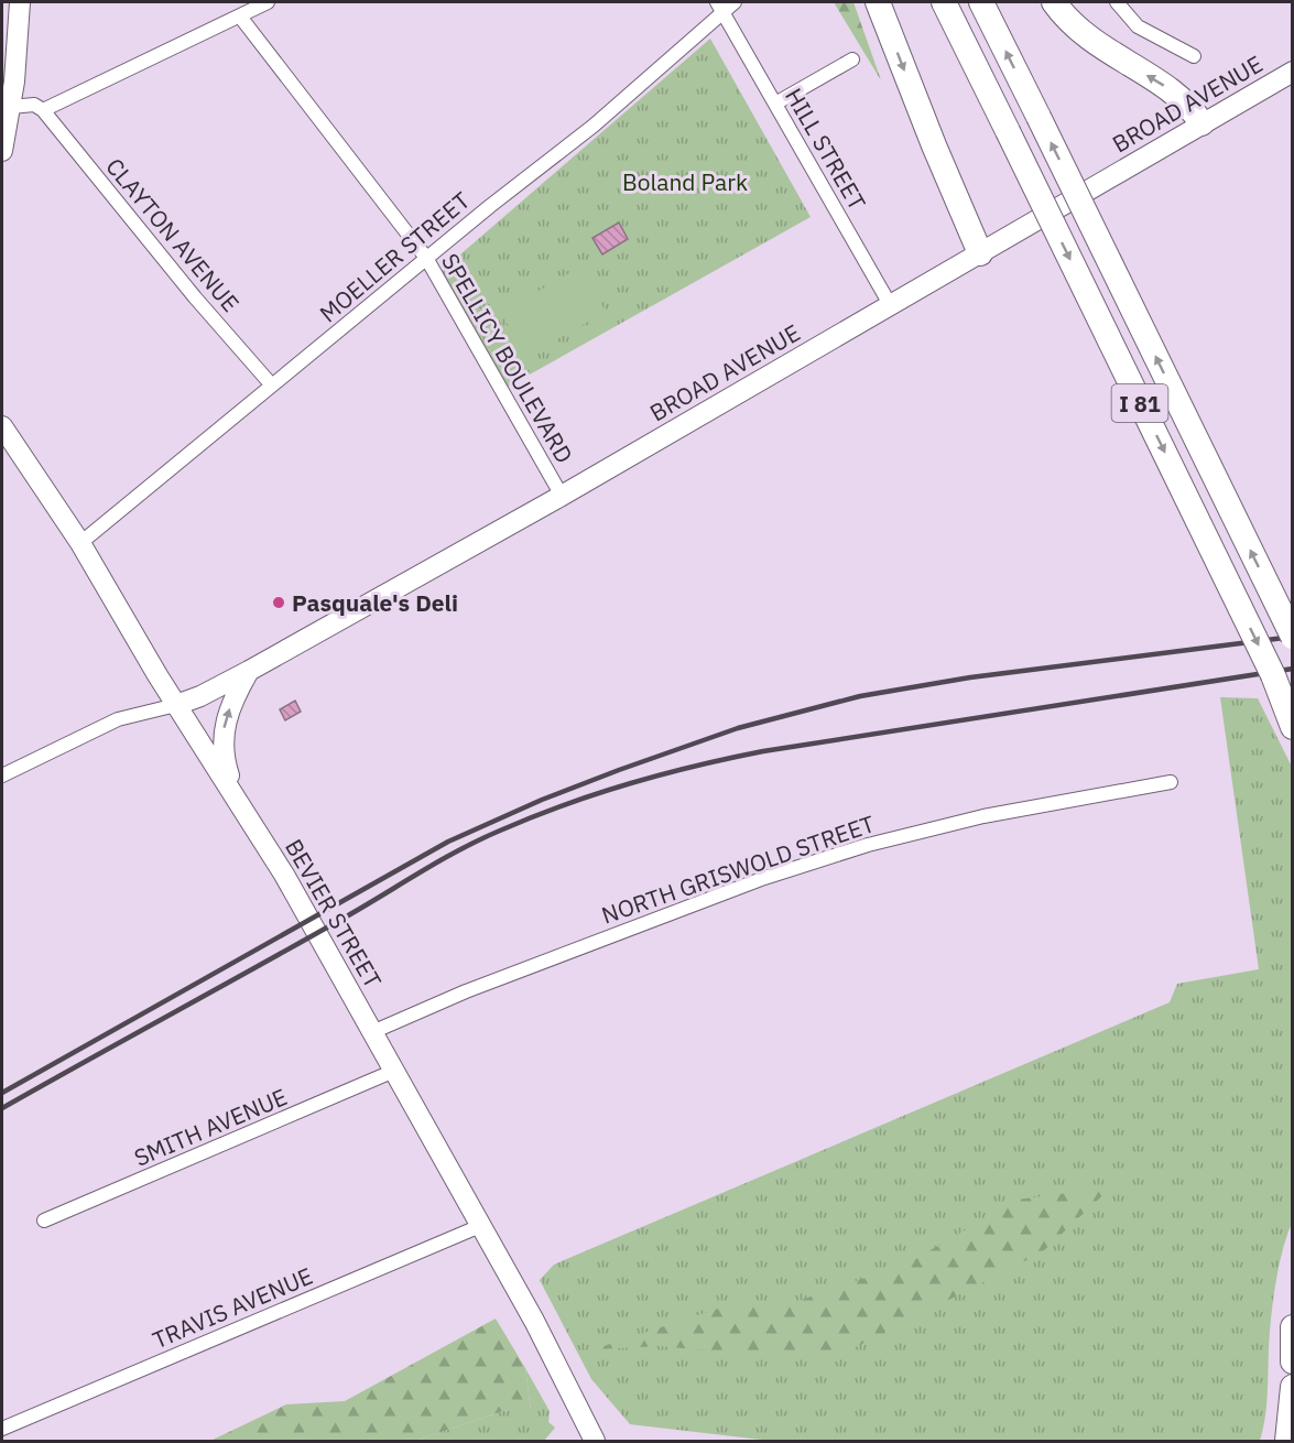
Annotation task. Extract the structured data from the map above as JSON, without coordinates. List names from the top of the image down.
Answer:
{
  "streets": {
    "highway": ["I 81"],
    "main road": ["BROAD AVENUE", "BEVIER STREET"],
    "street": [
      "HILL STREET",
      "CLAYTON AVENUE",
      "MOELLER STREET",
      "SPELLICY BOULEVARD",
      "NORTH GRISWOLD STREET",
      "SMITH AVENUE",
      "TRAVIS AVENUE"
    ]
  },
  "crossings": [
    ["BROAD AVENUE", "HILL STREET"],
    ["BROAD AVENUE", "SPELLICY BOULEVARD"],
    ["BROAD AVENUE", "BEVIER STREET"],
    ["HILL STREET", "MOELLER STREET"],
    ["CLAYTON AVENUE", "MOELLER STREET"],
    ["MOELLER STREET", "SPELLICY BOULEVARD"],
    ["MOELLER STREET", "BEVIER STREET"],
    ["NORTH GRISWOLD STREET", "BEVIER STREET"],
    ["BEVIER STREET", "SMITH AVENUE"],
    ["BEVIER STREET", "TRAVIS AVENUE"]
  ],
  "parks": ["Boland Park"],
  "places": ["Pasquale's Deli"]
}
